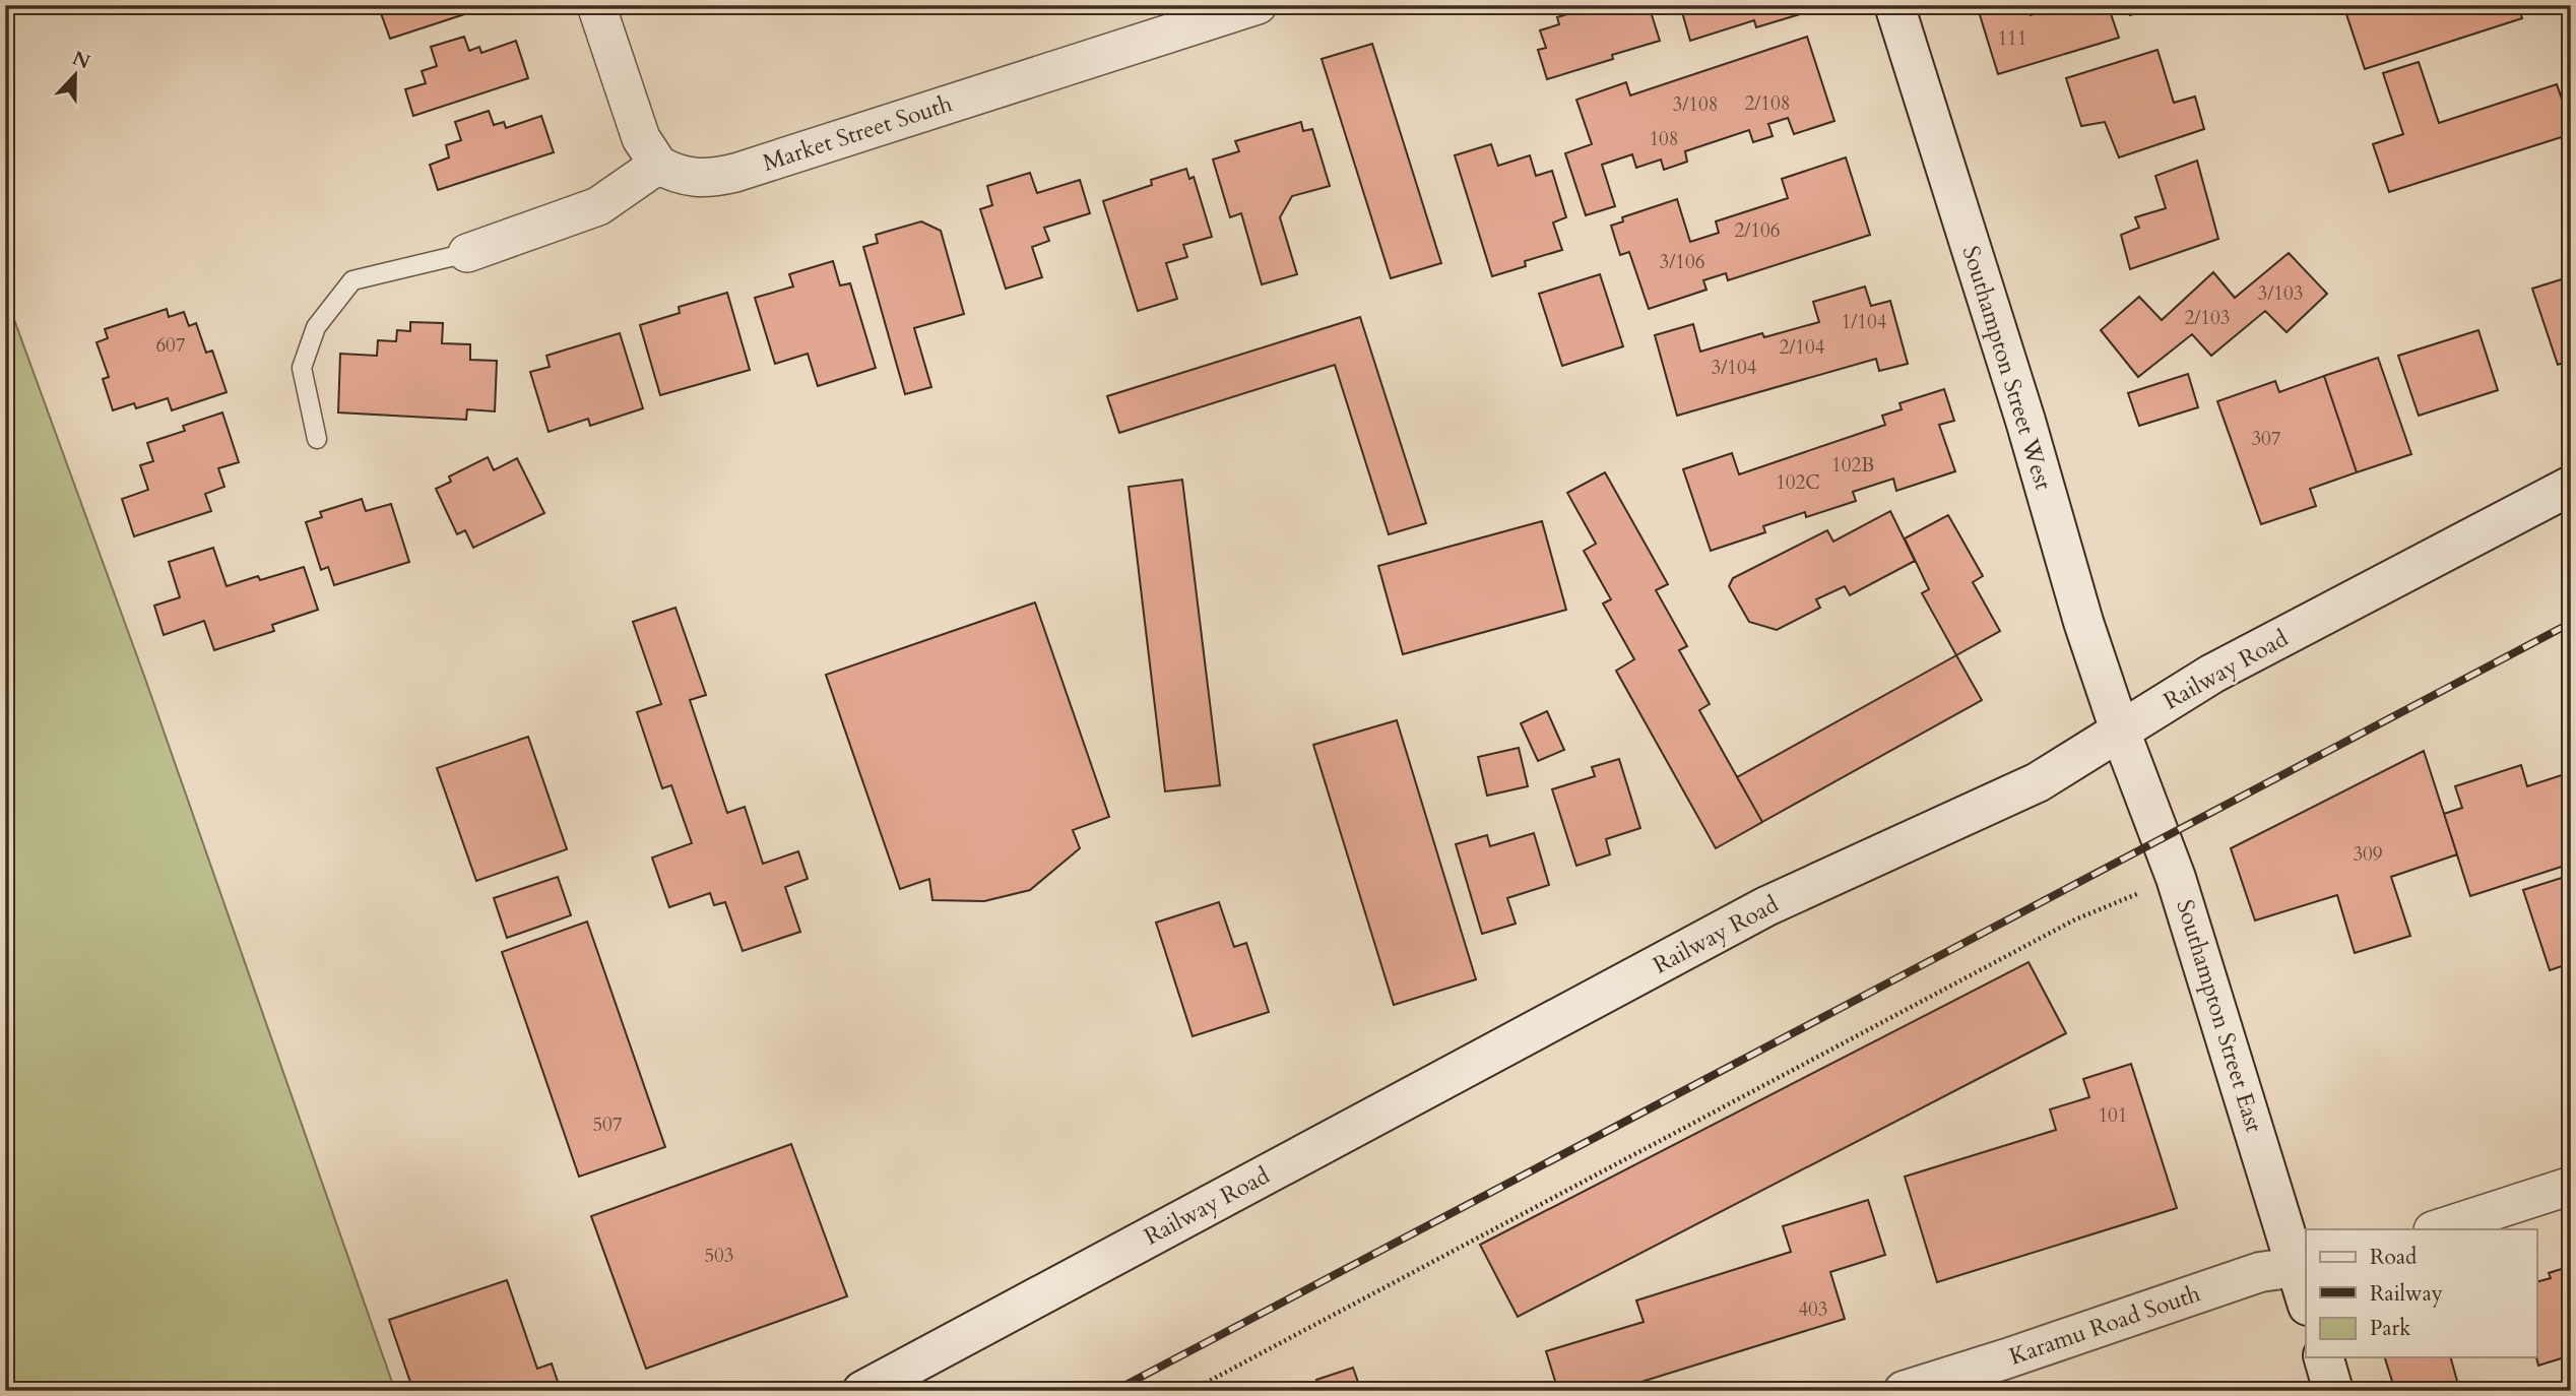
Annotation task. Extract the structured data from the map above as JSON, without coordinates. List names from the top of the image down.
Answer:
{
  "streets": {
    "main road": [
      "Southampton Street West",
      "Railway Road",
      "Southampton Street East",
      "Karamu Road South"
    ],
    "street": ["Market Street South"]
  },
  "crossings": [
    ["Southampton Street West", "Railway Road"],
    ["Southampton Street West", "Southampton Street East"],
    ["Railway Road", "Southampton Street East"],
    ["Southampton Street East", "Karamu Road South"]
  ],
  "house_numbers": [
    "111",
    "2/108",
    "3/108",
    "108",
    "2/106",
    "3/106",
    "3/103",
    "2/103",
    "1/104",
    "607",
    "2/104",
    "3/104",
    "307",
    "102B",
    "102C",
    "309",
    "101",
    "507",
    "503",
    "403"
  ],
  "legend": ["Road", "Railway", "Park"],
  "north": "top"
}
